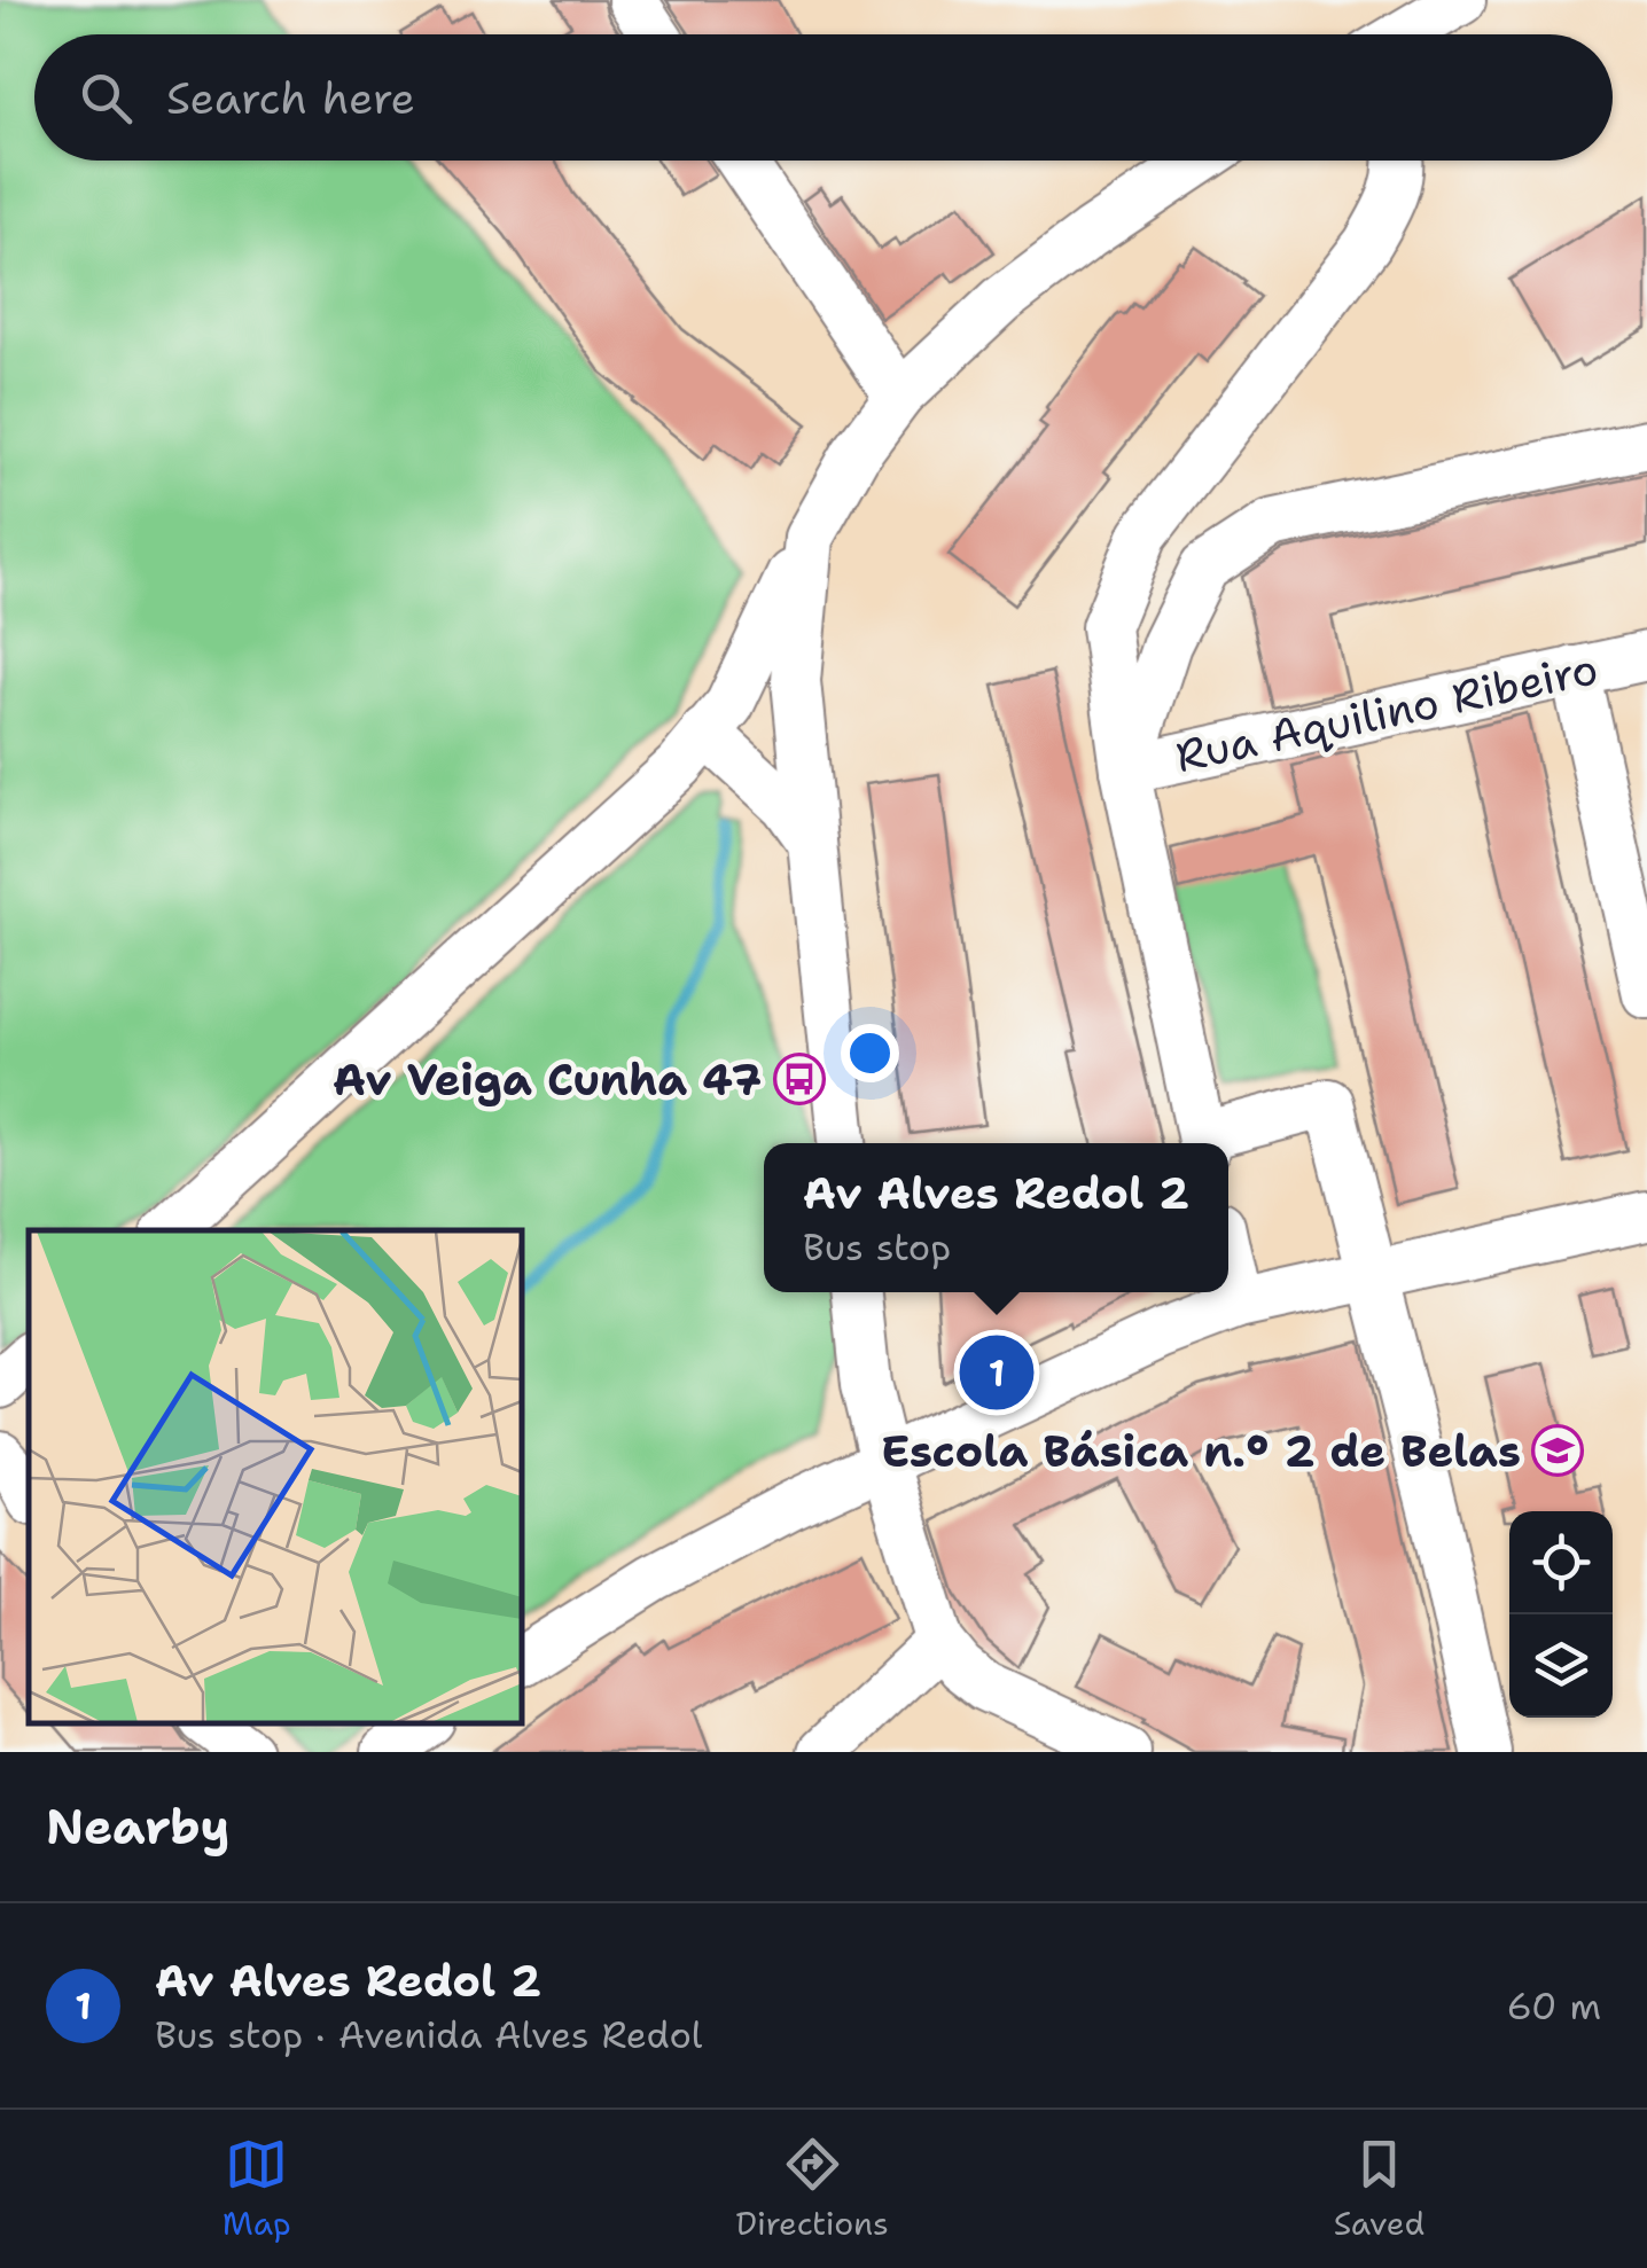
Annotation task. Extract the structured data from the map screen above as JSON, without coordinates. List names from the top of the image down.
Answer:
{
  "streets": {
    "street": ["Rua Aquilino Ribeiro"]
  },
  "places": {
    "bus stop": ["Av Veiga Cunha 47"],
    "school or university": ["Escola Básica n.º 2 de Belas"]
  },
  "page": {
    "search": "Search here",
    "popup": ["Av Alves Redol 2", "Bus stop"],
    "pins": "1",
    "heading": "Nearby",
    "list": [
      {
        "mark": "1",
        "name": "Av Alves Redol 2",
        "note": "Bus stop · Avenida Alves Redol",
        "value": "60 m"
      }
    ],
    "nav": ["Map", "Directions", "Saved"]
  }
}
